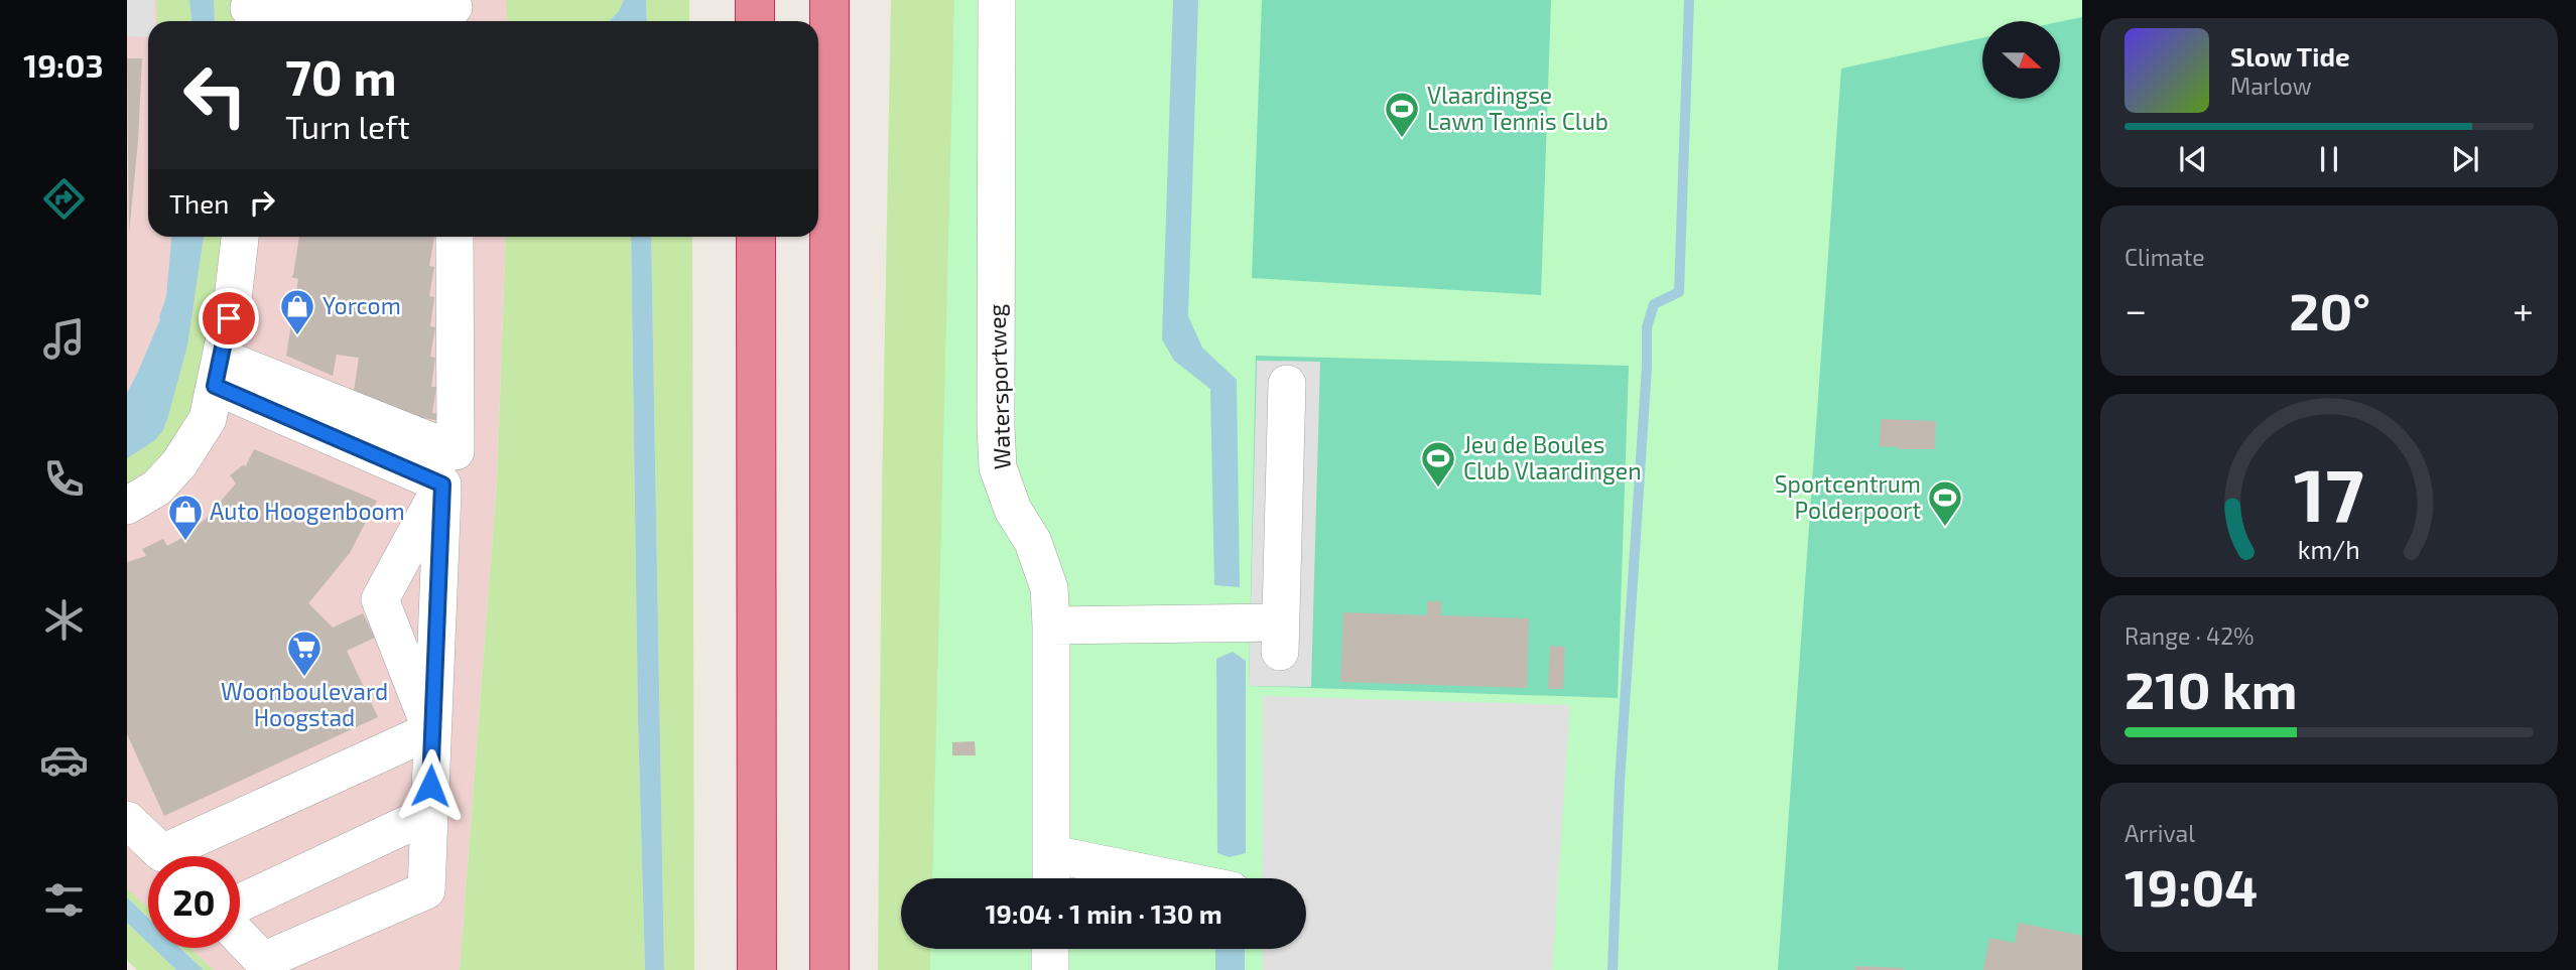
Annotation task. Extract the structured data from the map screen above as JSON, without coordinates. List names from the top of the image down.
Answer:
{
  "streets": {
    "street": ["Watersportweg"]
  },
  "places": {
    "sports": ["Vlaardingse Lawn Tennis Club", "Jeu de Boules Club Vlaardingen", "Sportcentrum Polderpoort"],
    "shop": ["Yorcom", "Auto Hoogenboom"],
    "supermarket": ["Woonboulevard Hoogstad"]
  },
  "north": "right",
  "page": {
    "tabs": "19:03",
    "turn": ["70 m", "Turn left"],
    "song": ["Slow Tide", "Marlow"],
    "then": "Then",
    "tile": [
      "Climate",
      ["Range · 42%", "210 km"],
      ["Arrival", "19:04"]
    ],
    "heat": ["−", "20°", "+"],
    "limit": "20",
    "trip": "19:04 · 1 min · 130 m",
    "gauge": ["17", "km/h"]
  }
}
